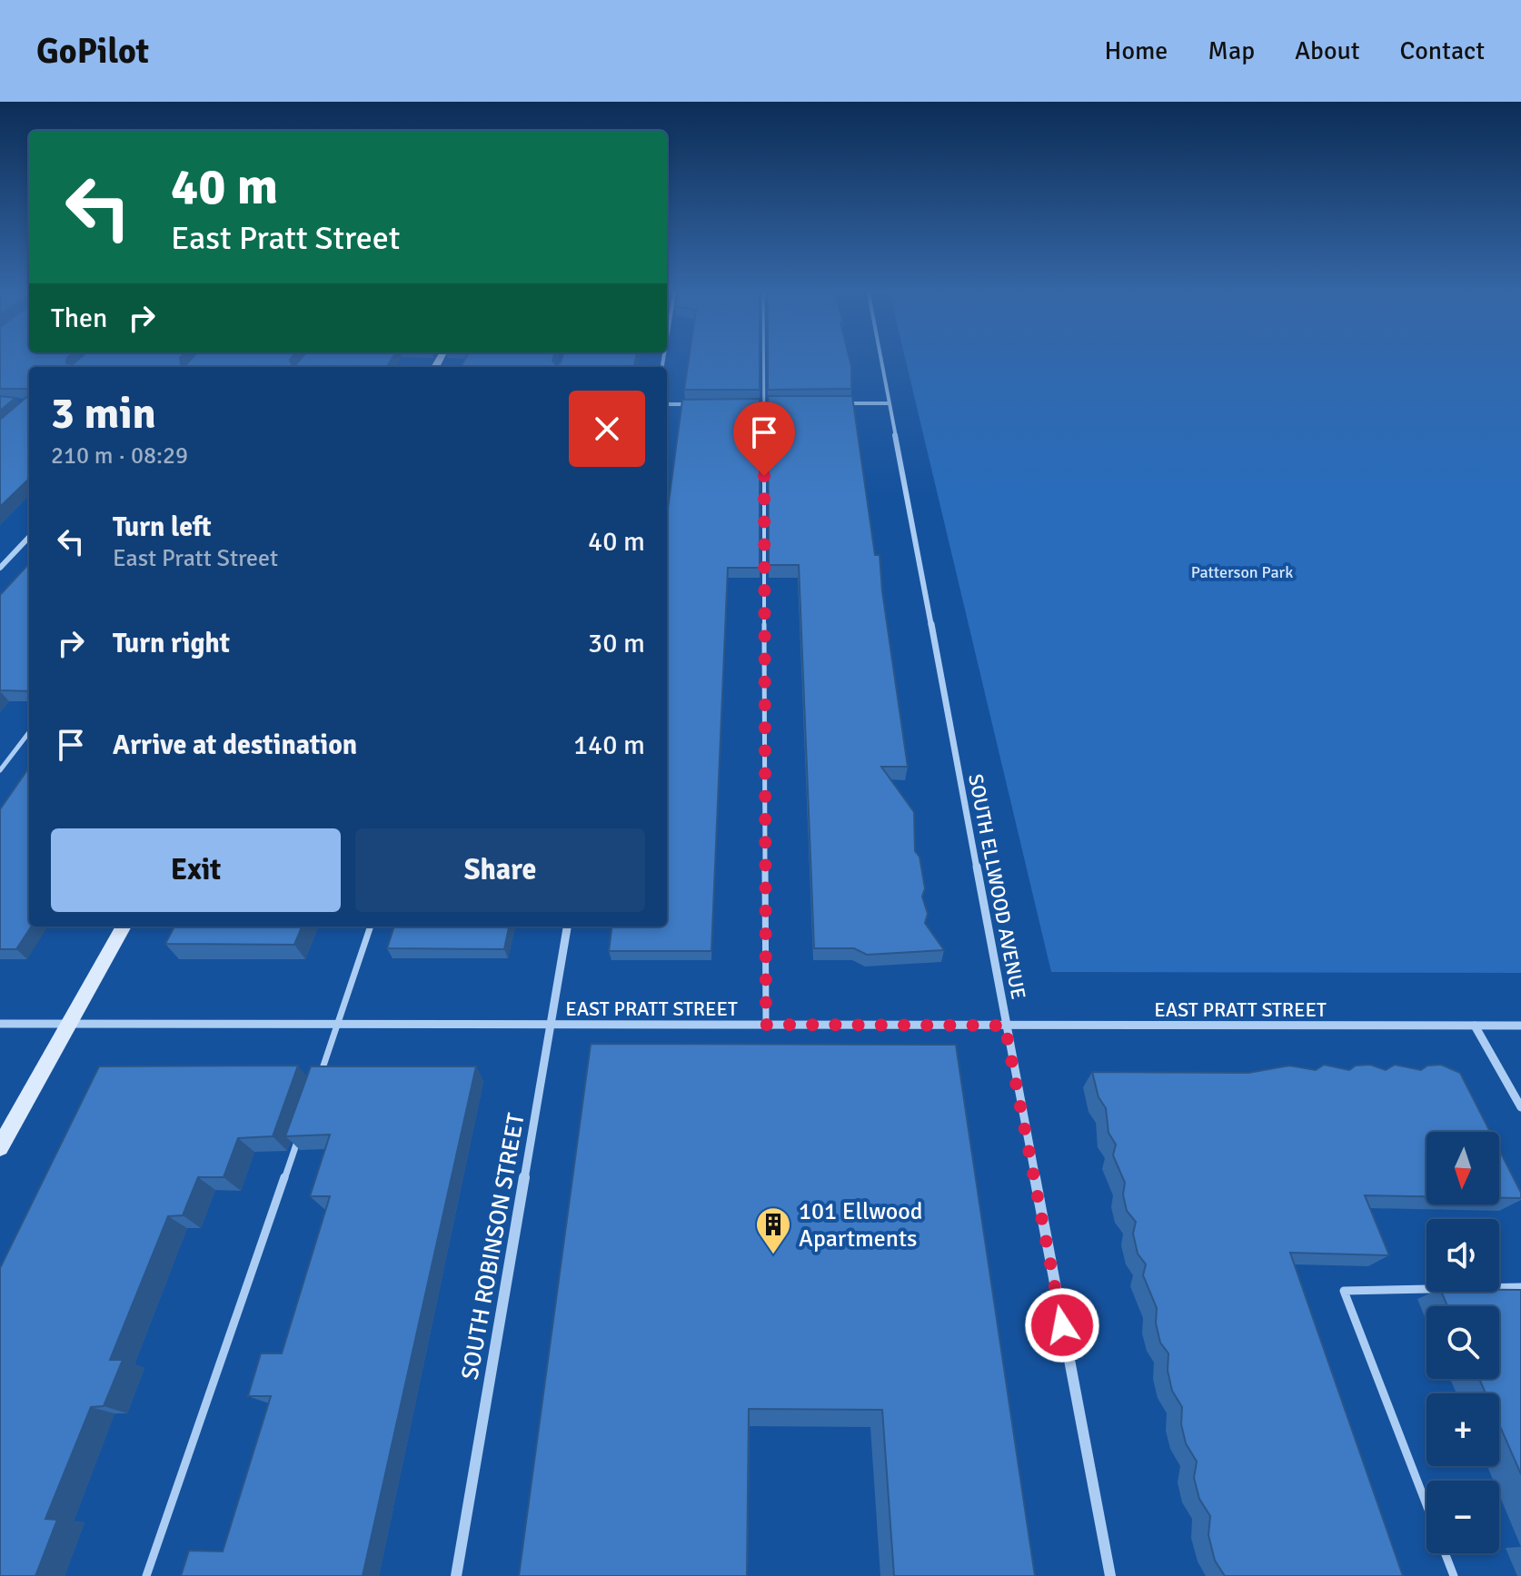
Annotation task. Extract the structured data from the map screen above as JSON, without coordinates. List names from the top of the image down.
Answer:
{
  "streets": {
    "street": ["SOUTH ELLWOOD AVENUE", "EAST PRATT STREET", "SOUTH ROBINSON STREET"]
  },
  "crossings": [
    ["SOUTH ELLWOOD AVENUE", "EAST PRATT STREET"],
    ["EAST PRATT STREET", "SOUTH ROBINSON STREET"]
  ],
  "parks": ["Patterson Park"],
  "places": {
    "building": ["101 Ellwood Apartments"]
  },
  "north": "bottom",
  "page": {
    "header": "GoPilot",
    "nav": [
      "Home",
      "Map",
      "About",
      "Contact"
    ],
    "turn": ["40 m", "East Pratt Street"],
    "then": "Then",
    "heading": ["3 min", "210 m · 08:29"],
    "list": [
      {
        "name": "Turn left",
        "note": "East Pratt Street",
        "value": "40 m"
      },
      {
        "name": "Turn right",
        "value": "30 m"
      },
      {
        "name": "Arrive at destination",
        "value": "140 m"
      }
    ],
    "buttons": ["Exit", "Share"],
    "map_buttons": ["+", "−"]
  }
}
